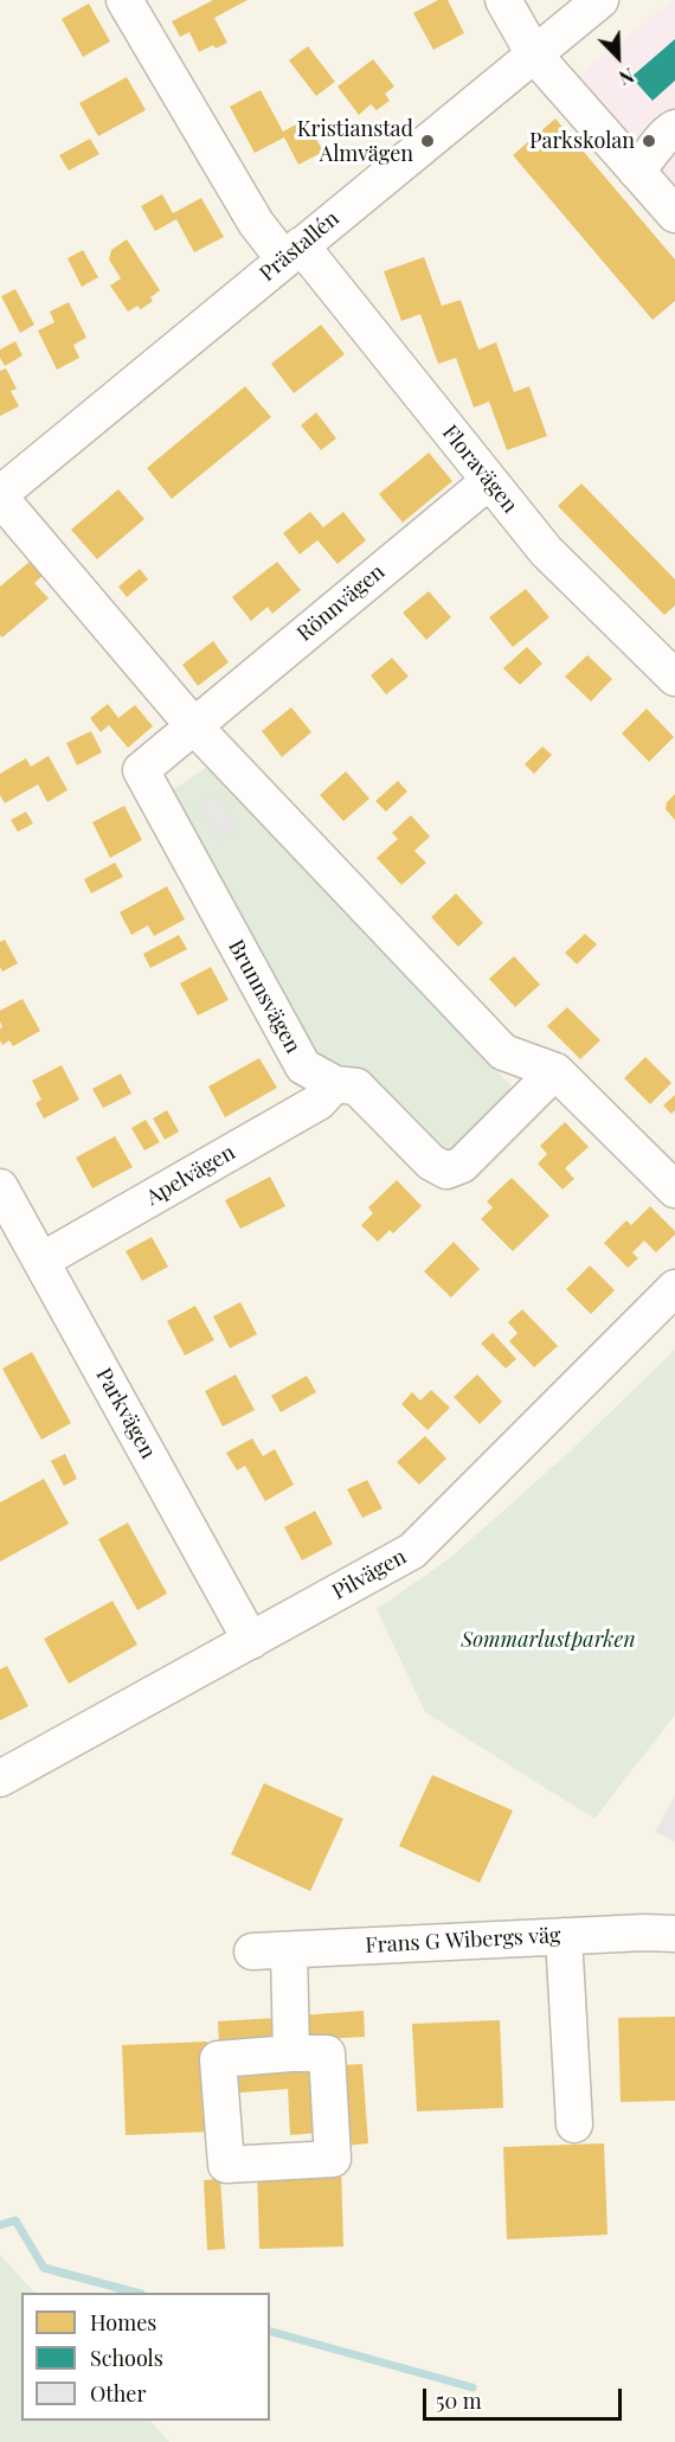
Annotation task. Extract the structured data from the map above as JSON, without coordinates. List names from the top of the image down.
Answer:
{
  "streets": {
    "street": [
      "Prästallén",
      "Floravägen",
      "Rönnvägen",
      "Brunnsvägen",
      "Apelvägen",
      "Parkvägen",
      "Pilvägen",
      "Frans G Wibergs väg"
    ]
  },
  "crossings": [
    ["Prästallén", "Floravägen"],
    ["Floravägen", "Rönnvägen"],
    ["Rönnvägen", "Brunnsvägen"],
    ["Brunnsvägen", "Apelvägen"],
    ["Apelvägen", "Parkvägen"],
    ["Parkvägen", "Pilvägen"]
  ],
  "parks": ["Sommarlustparken"],
  "places": ["Kristianstad Almvägen", "Parkskolan"],
  "legend": ["Homes", "Schools", "Other"],
  "scale_bar": "50 m",
  "north": "bottom right"
}
